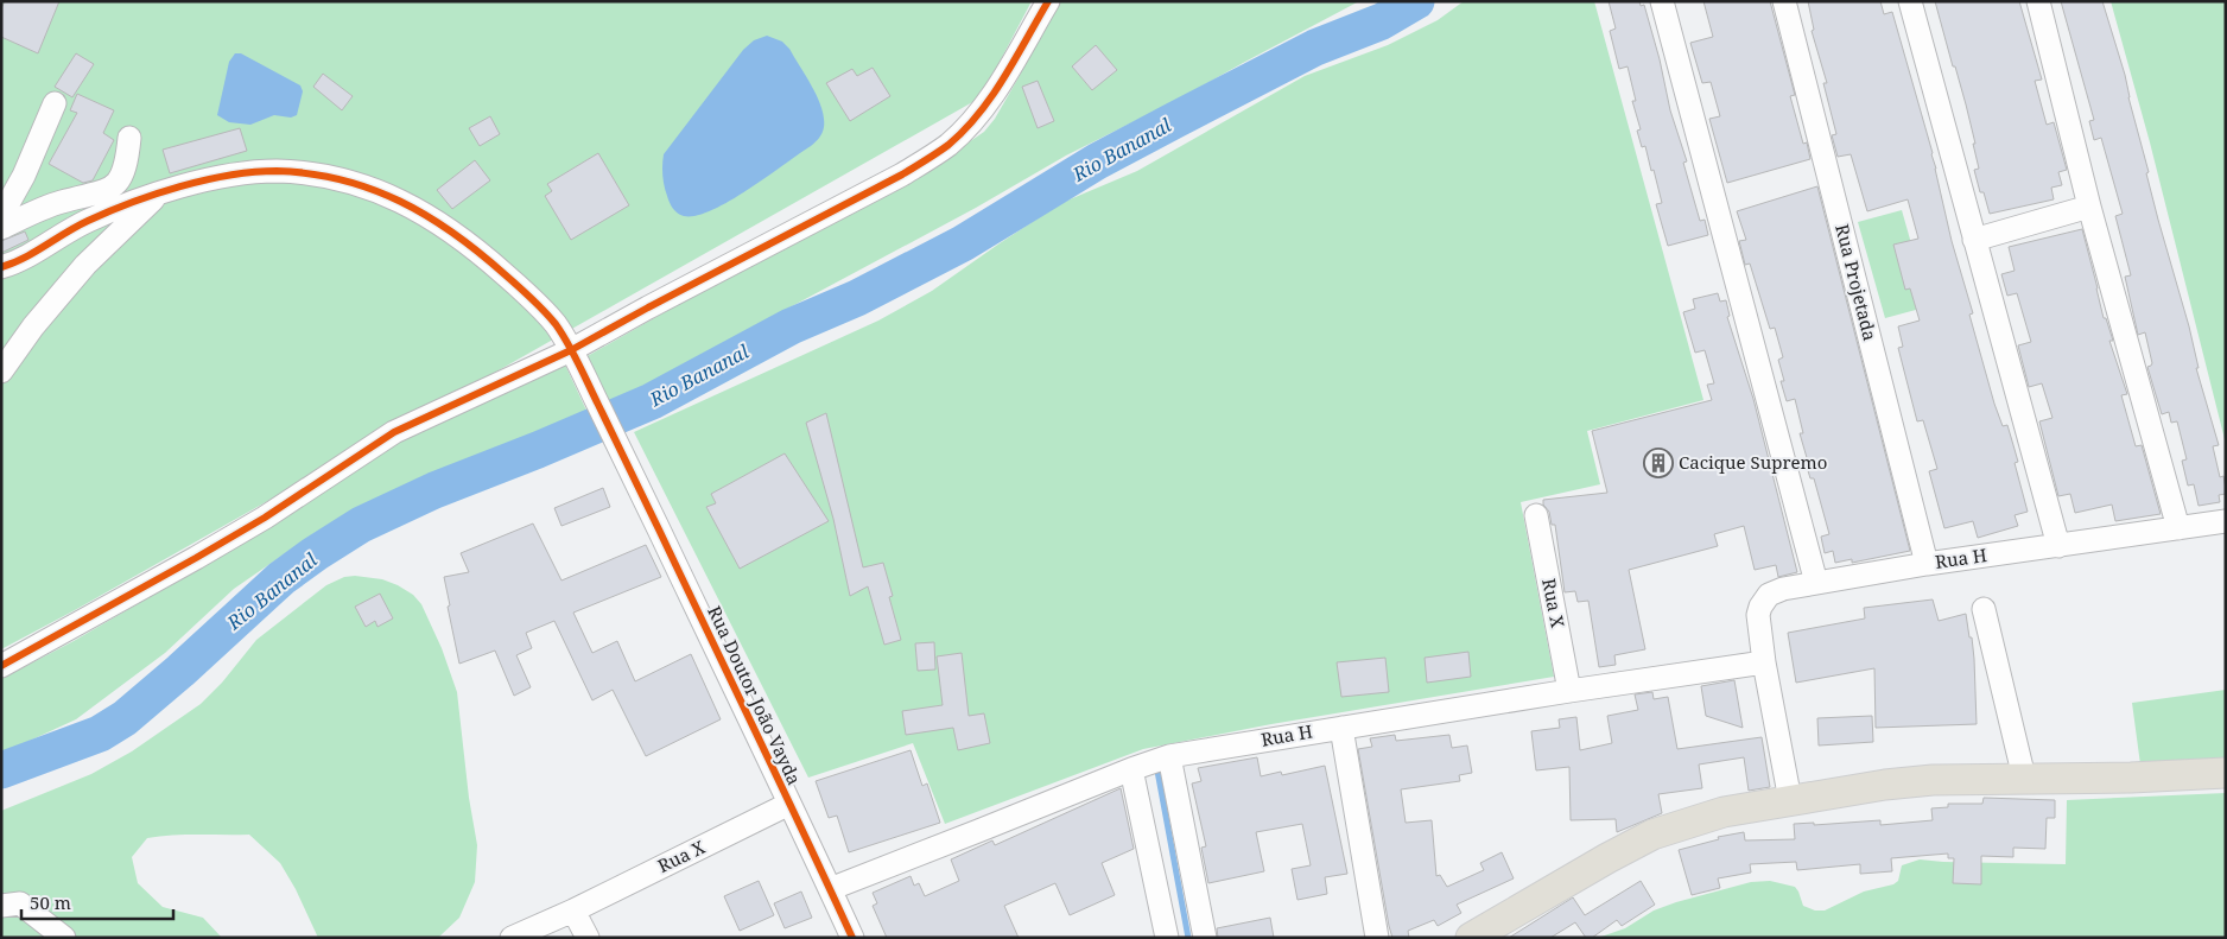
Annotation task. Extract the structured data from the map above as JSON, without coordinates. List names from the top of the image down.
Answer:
{
  "streets": {
    "street": [
      "Rua Projetada",
      "Rua H",
      "Rua X",
      "Rua Doutor João Vayda"
    ]
  },
  "crossings": [
    ["Rua Projetada", "Rua H"],
    ["Rua H", "Rua X"],
    ["Rua H", "Rua Doutor João Vayda"],
    ["Rua X", "Rua Doutor João Vayda"]
  ],
  "water": ["Rio Bananal"],
  "places": {
    "building": ["Cacique Supremo"]
  },
  "scale_bar": "50 m"
}
